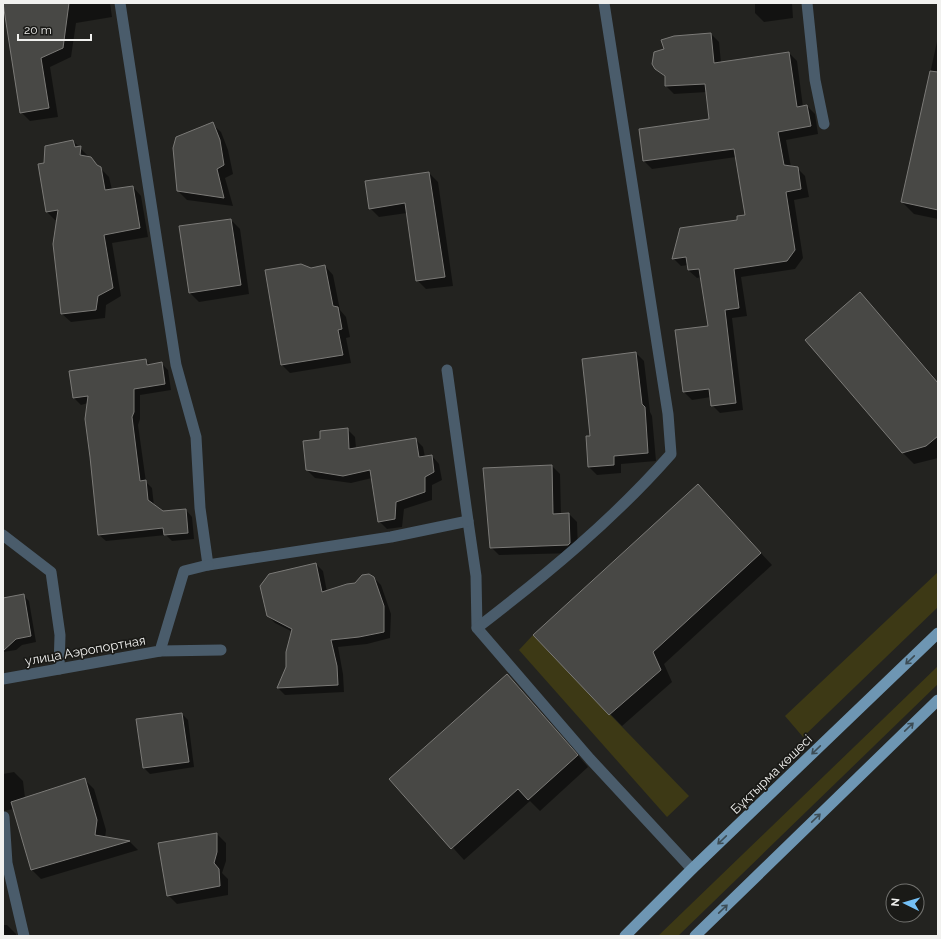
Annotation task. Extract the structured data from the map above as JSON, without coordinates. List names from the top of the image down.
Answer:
{
  "streets": {
    "main road": ["Бұқтырма көшесі"],
    "street": ["улица Аэропортная"]
  },
  "scale_bar": "20 m",
  "north": "left"
}
